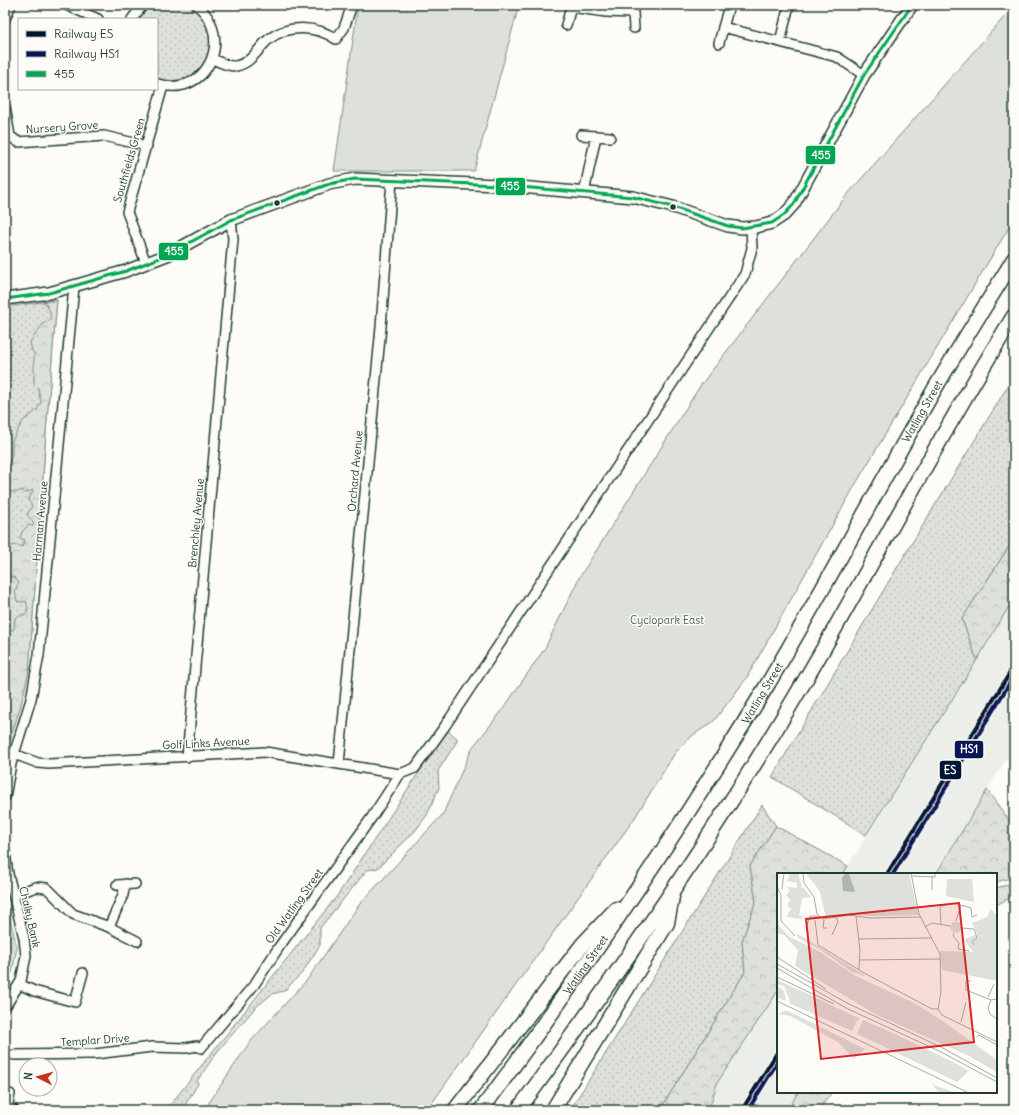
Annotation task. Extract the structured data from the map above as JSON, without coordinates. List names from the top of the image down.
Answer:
{
  "streets": {
    "highway": ["Watling Street"],
    "street": [
      "Nursery Grove",
      "Southfields Green",
      "Orchard Avenue",
      "Harman Avenue",
      "Brenchley Avenue",
      "Golf Links Avenue",
      "Old Watling Street",
      "Chalky Bank",
      "Templar Drive"
    ]
  },
  "crossings": [
    ["Nursery Grove", "Southfields Green"],
    ["Orchard Avenue", "Golf Links Avenue"],
    ["Harman Avenue", "Golf Links Avenue"],
    ["Brenchley Avenue", "Golf Links Avenue"],
    ["Golf Links Avenue", "Old Watling Street"],
    ["Old Watling Street", "Templar Drive"]
  ],
  "parks": ["Cyclopark East"],
  "lines": ["transit line 455", "rail line ES", "rail line HS1"],
  "legend": ["Railway ES", "Railway HS1", "455"],
  "north": "left"
}
